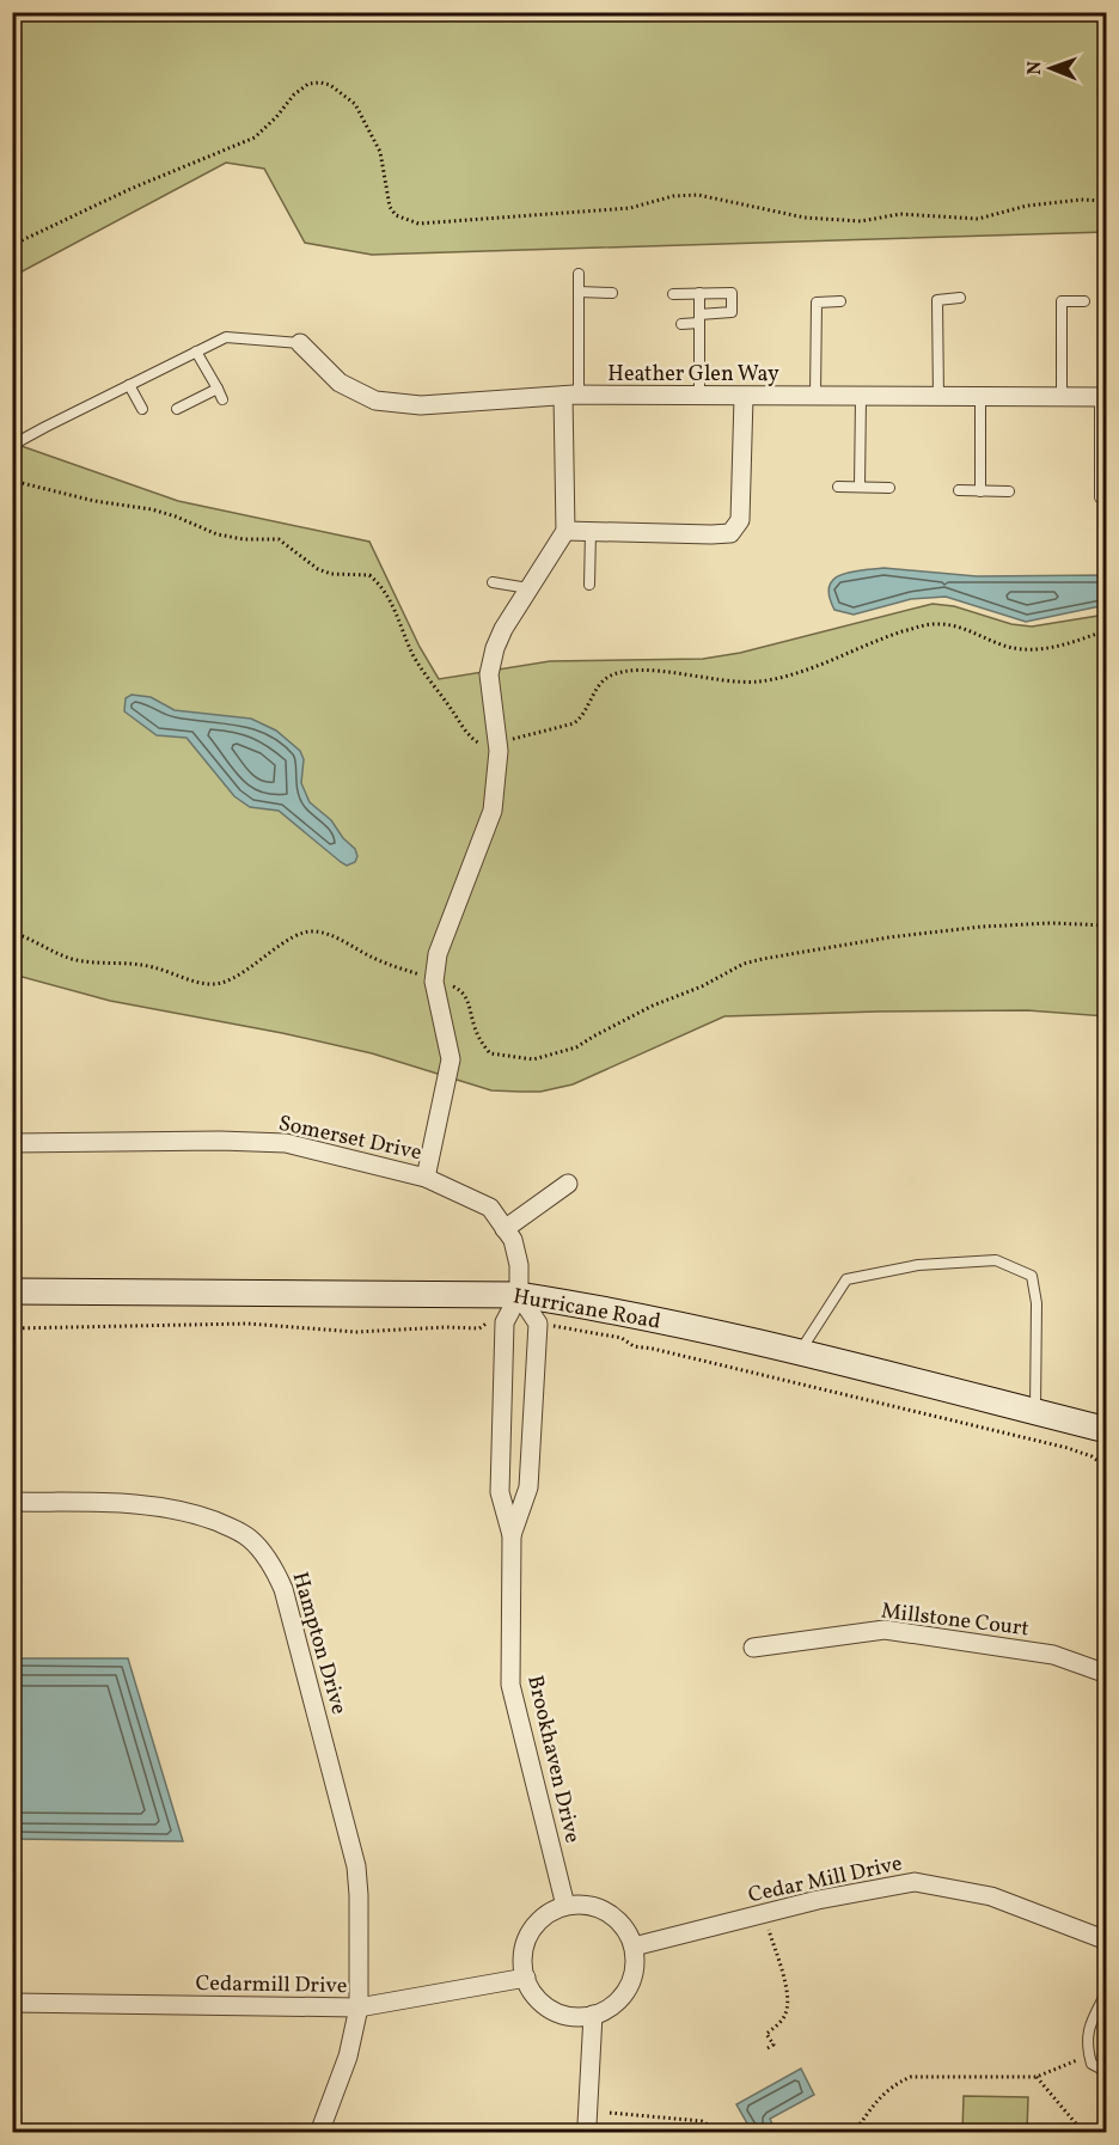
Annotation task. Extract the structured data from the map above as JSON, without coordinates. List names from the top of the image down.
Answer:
{
  "streets": {
    "street": [
      "Heather Glen Way",
      "Somerset Drive",
      "Hurricane Road",
      "Millstone Court",
      "Hampton Drive",
      "Brookhaven Drive",
      "Cedar Mill Drive",
      "Cedarmill Drive"
    ]
  },
  "crossings": [
    ["Somerset Drive", "Hurricane Road"],
    ["Somerset Drive", "Brookhaven Drive"],
    ["Hurricane Road", "Brookhaven Drive"],
    ["Hampton Drive", "Cedarmill Drive"],
    ["Brookhaven Drive", "Cedar Mill Drive"],
    ["Brookhaven Drive", "Cedarmill Drive"],
    ["Cedar Mill Drive", "Cedarmill Drive"]
  ],
  "north": "left"
}
